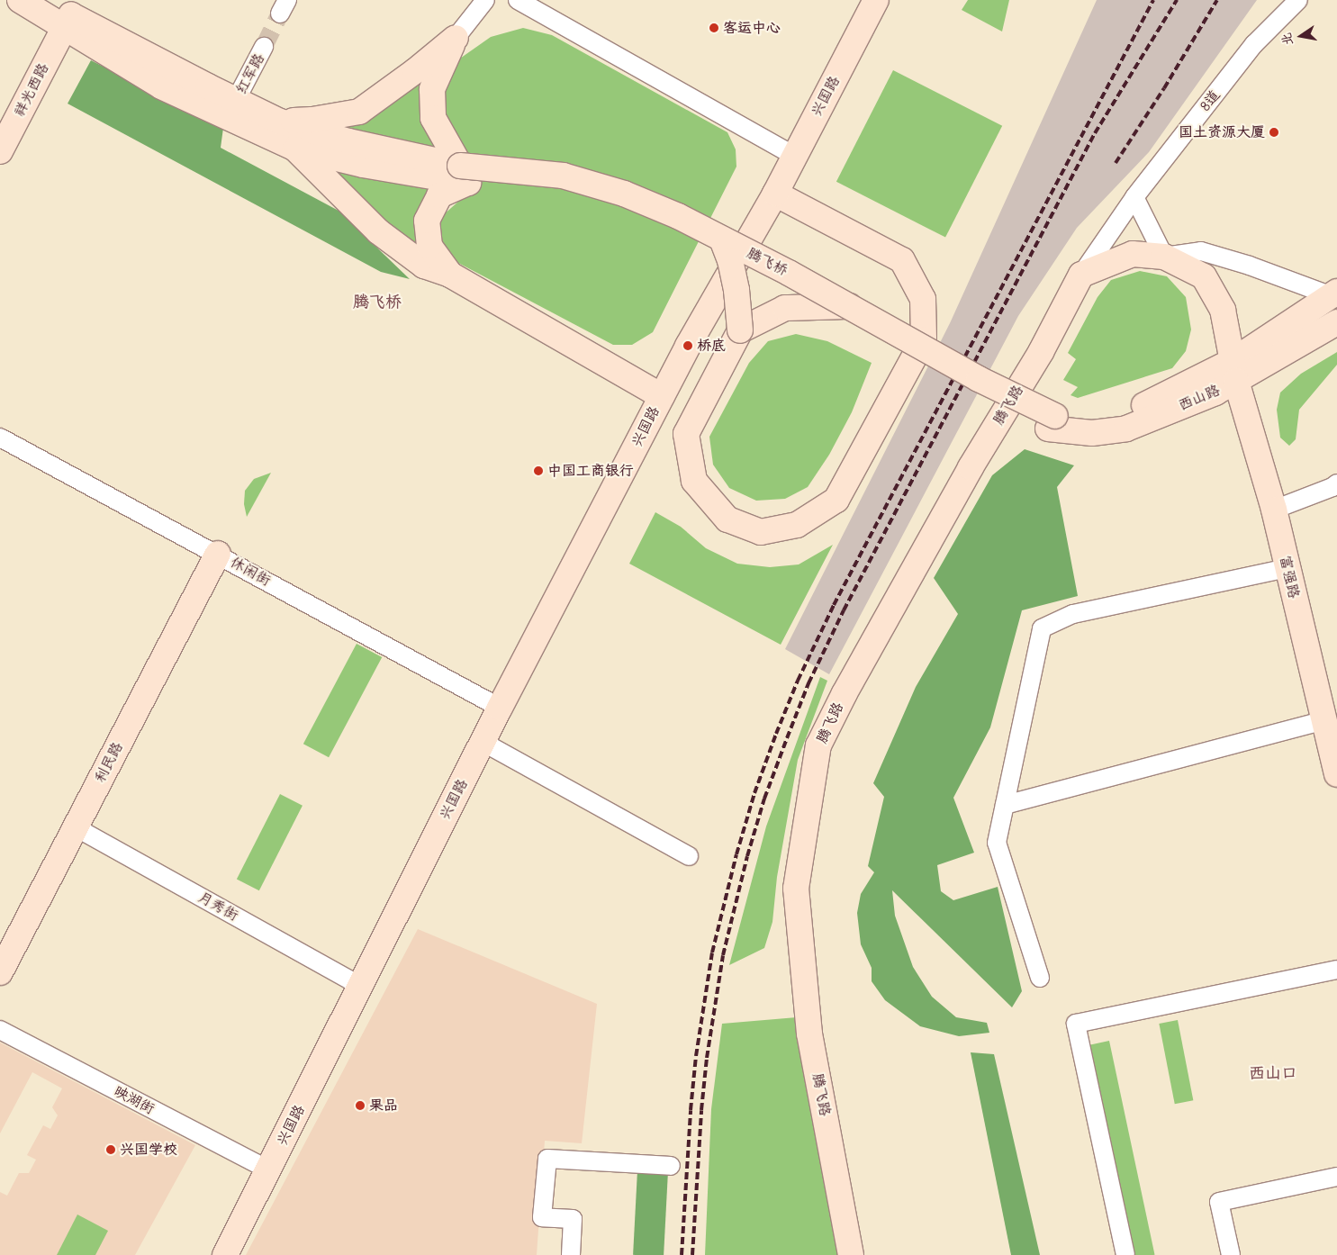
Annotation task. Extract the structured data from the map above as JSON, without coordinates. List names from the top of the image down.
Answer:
{
  "streets": {
    "main road": [
      "祥光西路",
      "兴国路",
      "腾飞桥",
      "西山路",
      "腾飞路",
      "富强路",
      "利民路"
    ],
    "street": [
      "红军路",
      "8道",
      "休闲街",
      "月秀街",
      "映湖街"
    ]
  },
  "crossings": [
    ["兴国路", "休闲街"],
    ["兴国路", "月秀街"],
    ["兴国路", "映湖街"],
    ["8道", "腾飞路"],
    ["腾飞桥", "西山路"],
    ["西山路", "富强路"],
    ["休闲街", "利民路"],
    ["利民路", "月秀街"]
  ],
  "districts": ["腾飞桥", "西山口"],
  "places": [
    "客运中心",
    "国土资源大厦",
    "桥底",
    "中国工商银行",
    "果品",
    "兴国学校"
  ],
  "north": "left"
}
